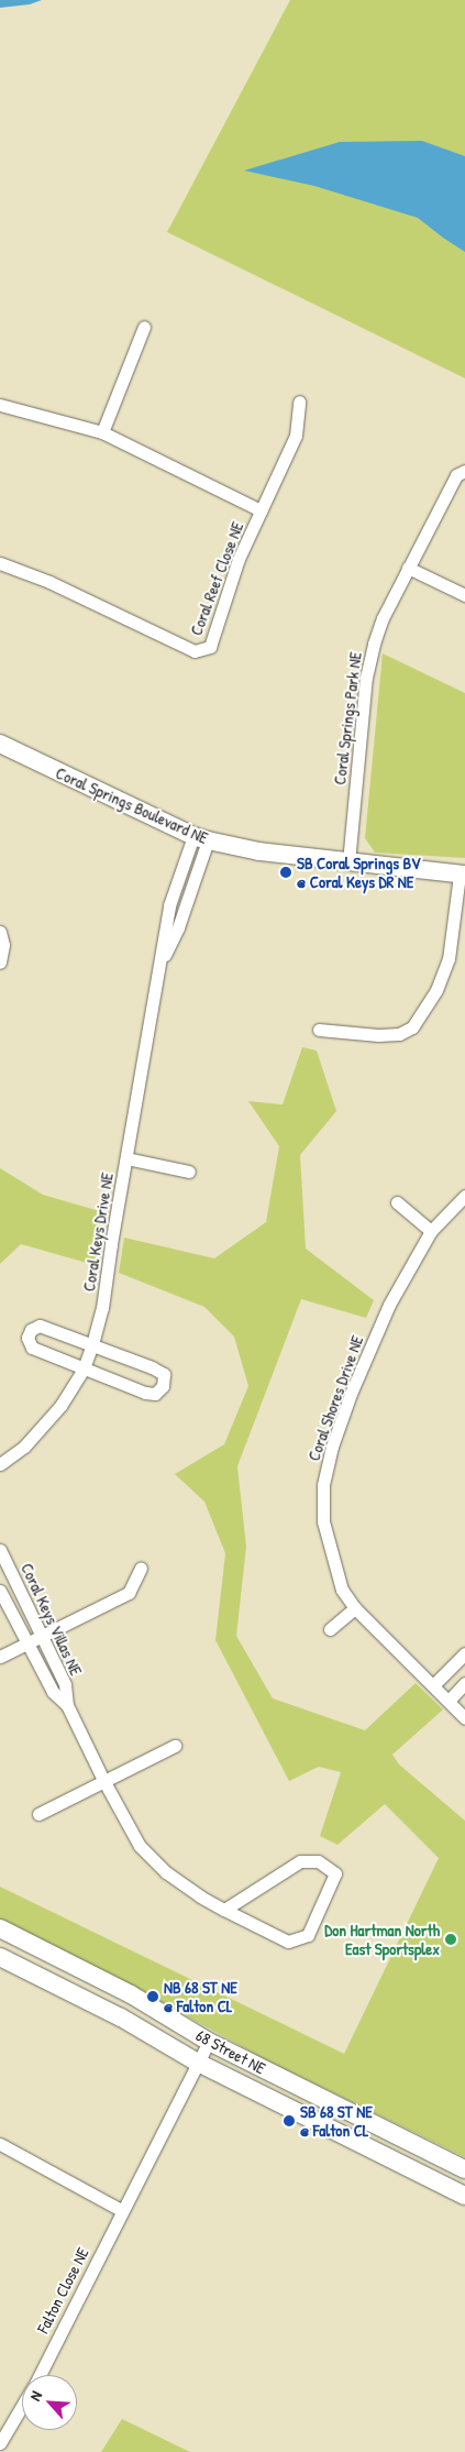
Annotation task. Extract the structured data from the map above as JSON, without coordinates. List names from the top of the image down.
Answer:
{
  "streets": {
    "main road": ["Coral Springs Boulevard NE", "68 Street NE"],
    "street": [
      "Coral Reef Close NE",
      "Coral Springs Park NE",
      "Coral Keys Drive NE",
      "Coral Shores Drive NE",
      "Coral Keys Villas NE",
      "Falton Close NE"
    ]
  },
  "crossings": [
    ["Coral Springs Park NE", "Coral Springs Boulevard NE"],
    ["Coral Springs Boulevard NE", "Coral Keys Drive NE"],
    ["68 Street NE", "Falton Close NE"]
  ],
  "places": [
    "SB Coral Springs BV @ Coral Keys DR NE",
    "Don Hartman North East Sportsplex",
    "NB 68 ST NE @ Falton CL",
    "SB 68 ST NE @ Falton CL"
  ],
  "north": "top left"
}
